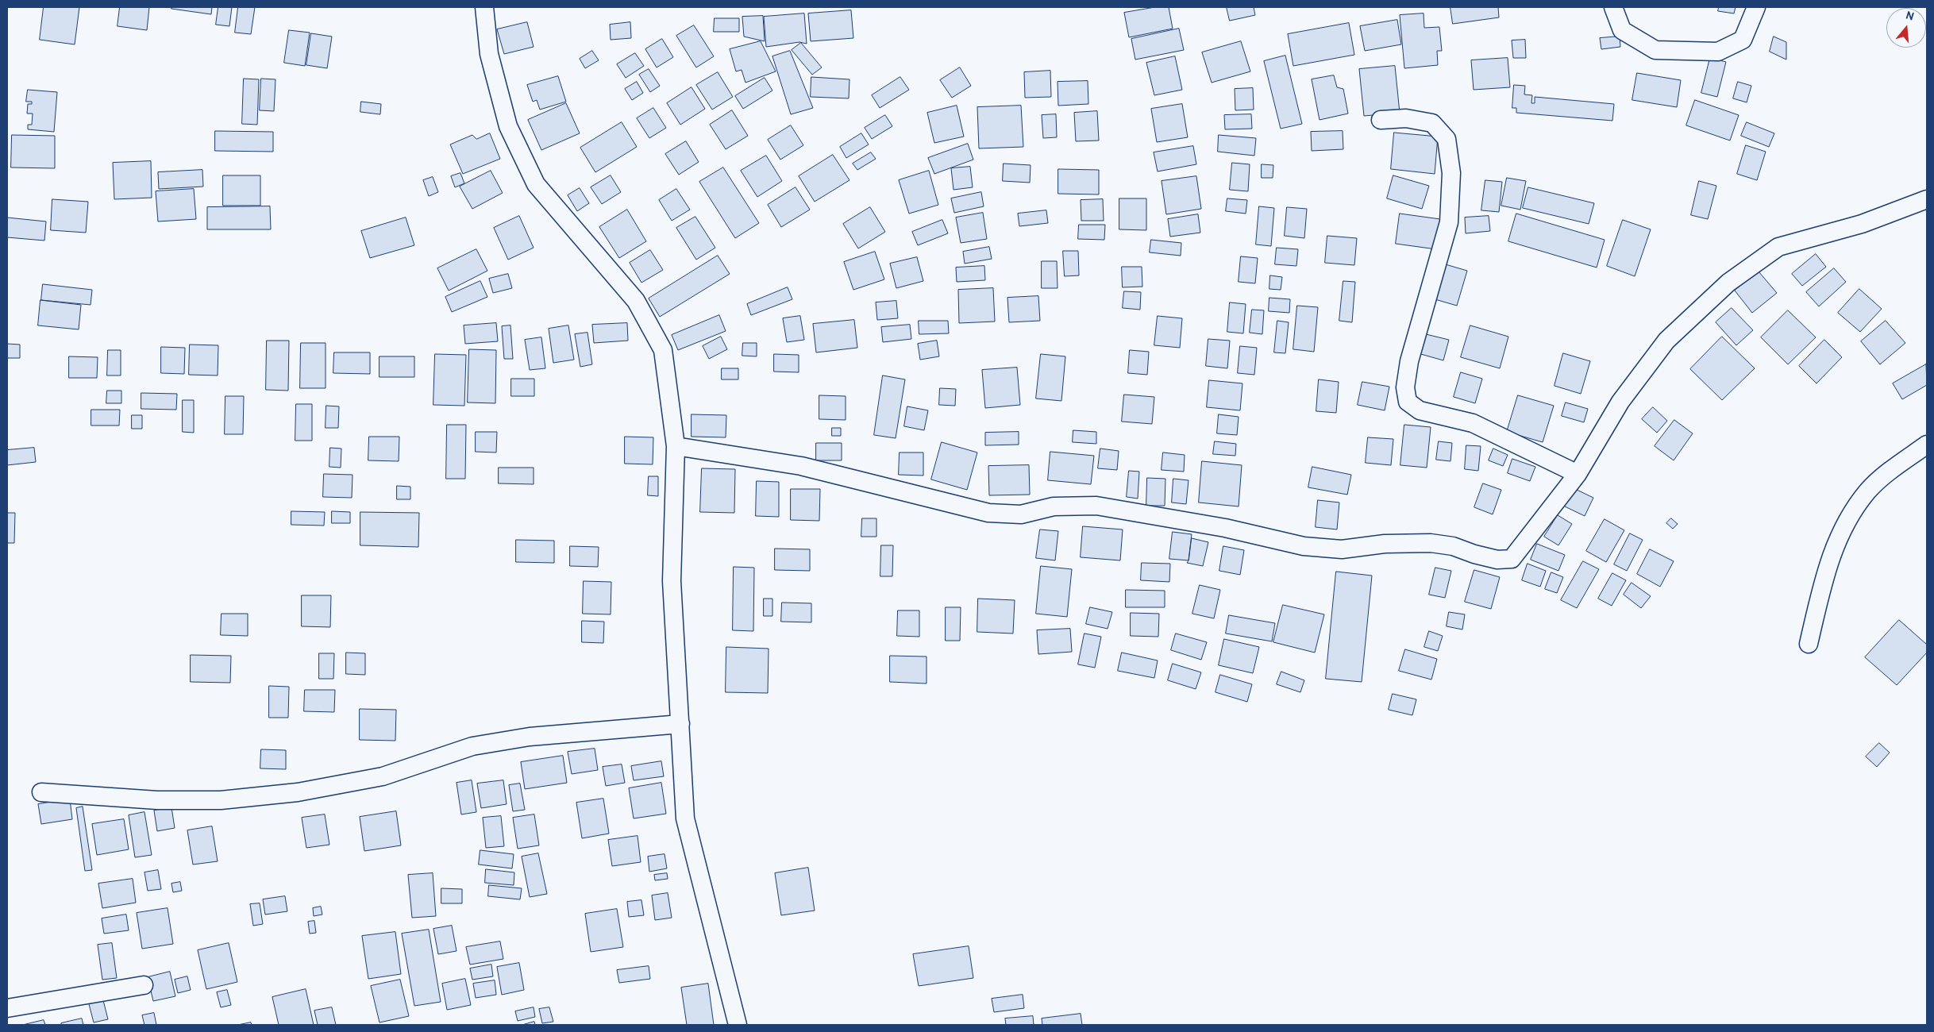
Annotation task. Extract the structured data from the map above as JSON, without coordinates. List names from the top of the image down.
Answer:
{
  "north": "top"
}
